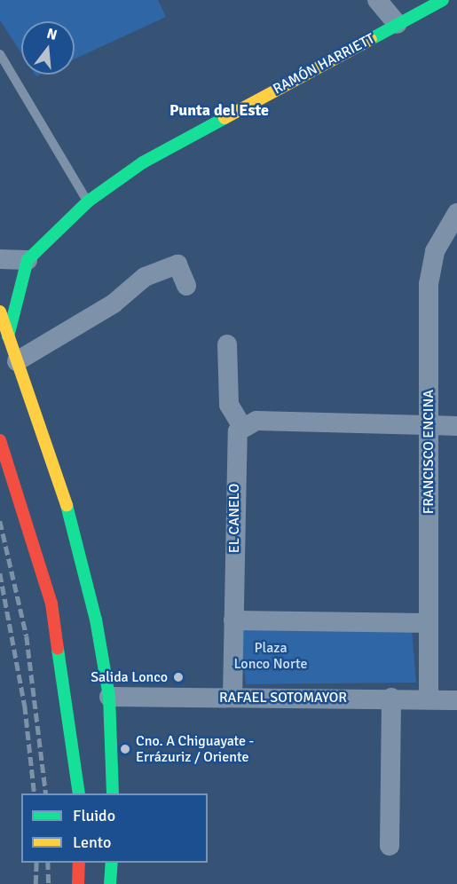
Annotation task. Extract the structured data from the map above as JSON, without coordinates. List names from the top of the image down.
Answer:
{
  "streets": {
    "main road": ["RAMÓN HARRIETT"],
    "street": ["FRANCISCO ENCINA", "EL CANELO", "RAFAEL SOTOMAYOR"]
  },
  "crossings": [
    ["FRANCISCO ENCINA", "RAFAEL SOTOMAYOR"],
    ["EL CANELO", "RAFAEL SOTOMAYOR"]
  ],
  "districts": ["Punta del Este"],
  "parks": ["Plaza Lonco Norte"],
  "places": ["Salida Lonco", "Cno. A Chiguayate - Errázuriz / Oriente"],
  "legend": ["Fluido", "Lento"],
  "north": "top"
}
